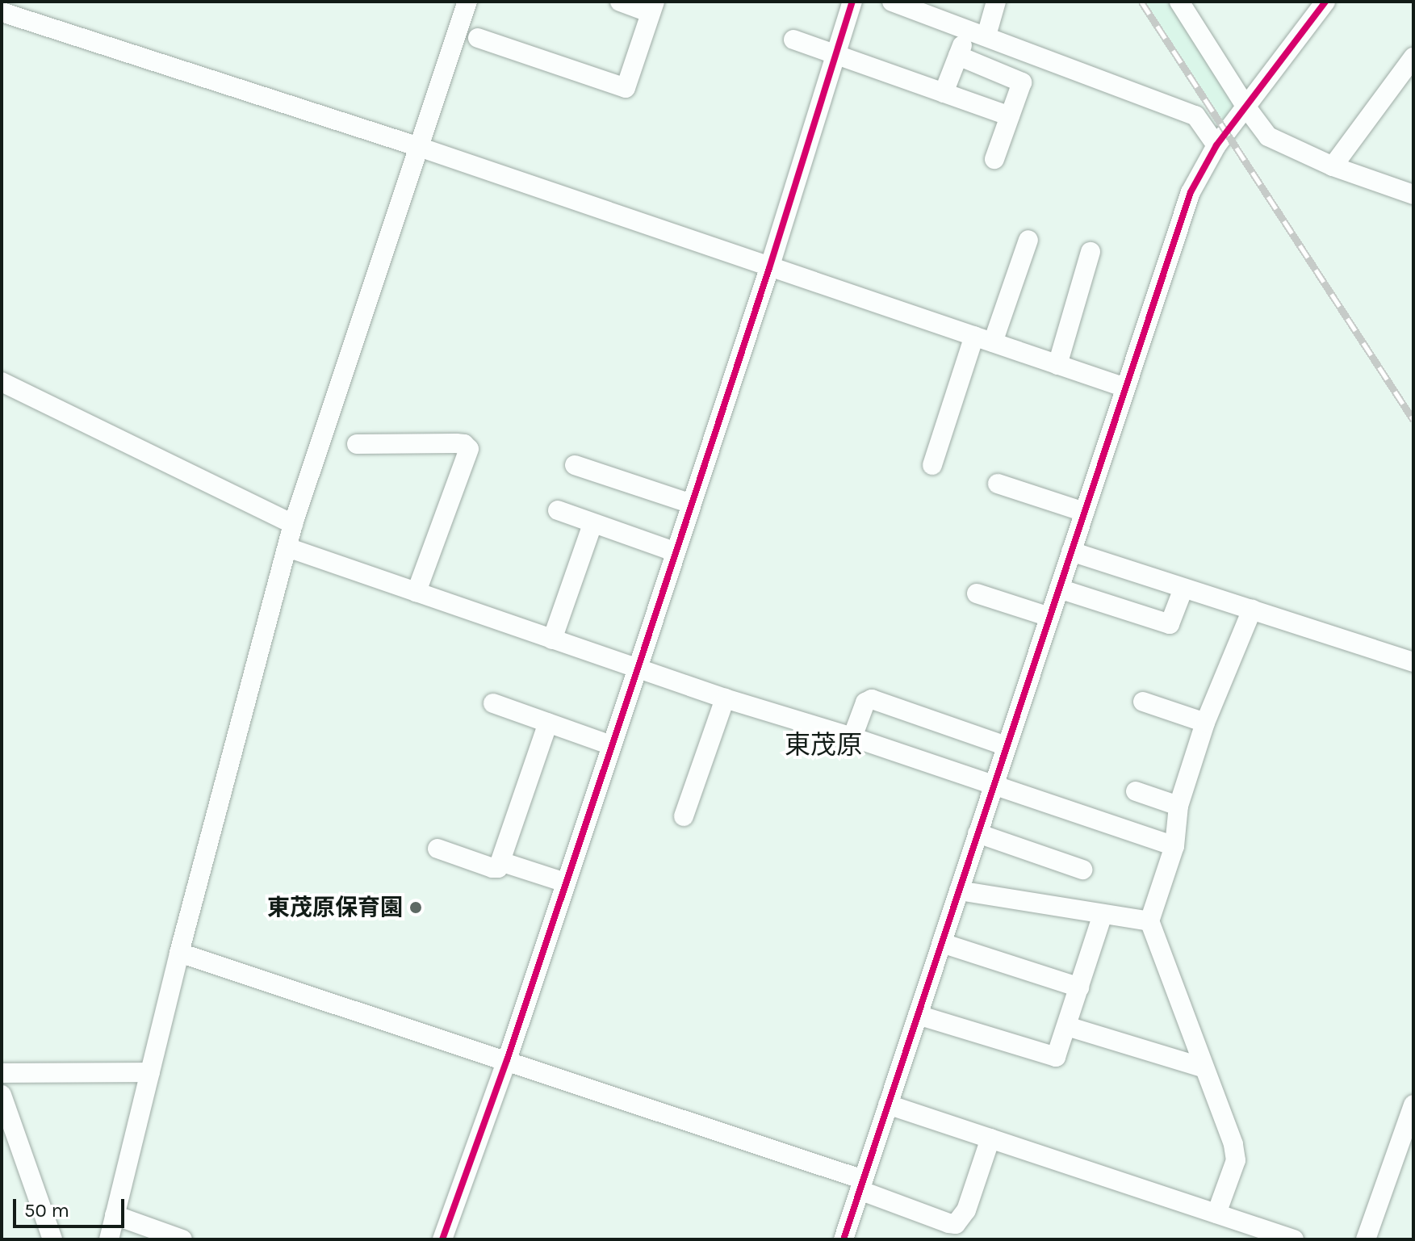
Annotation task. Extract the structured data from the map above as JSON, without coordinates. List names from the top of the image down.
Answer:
{
  "districts": ["東茂原"],
  "places": ["東茂原保育園"],
  "scale_bar": "50 m"
}
